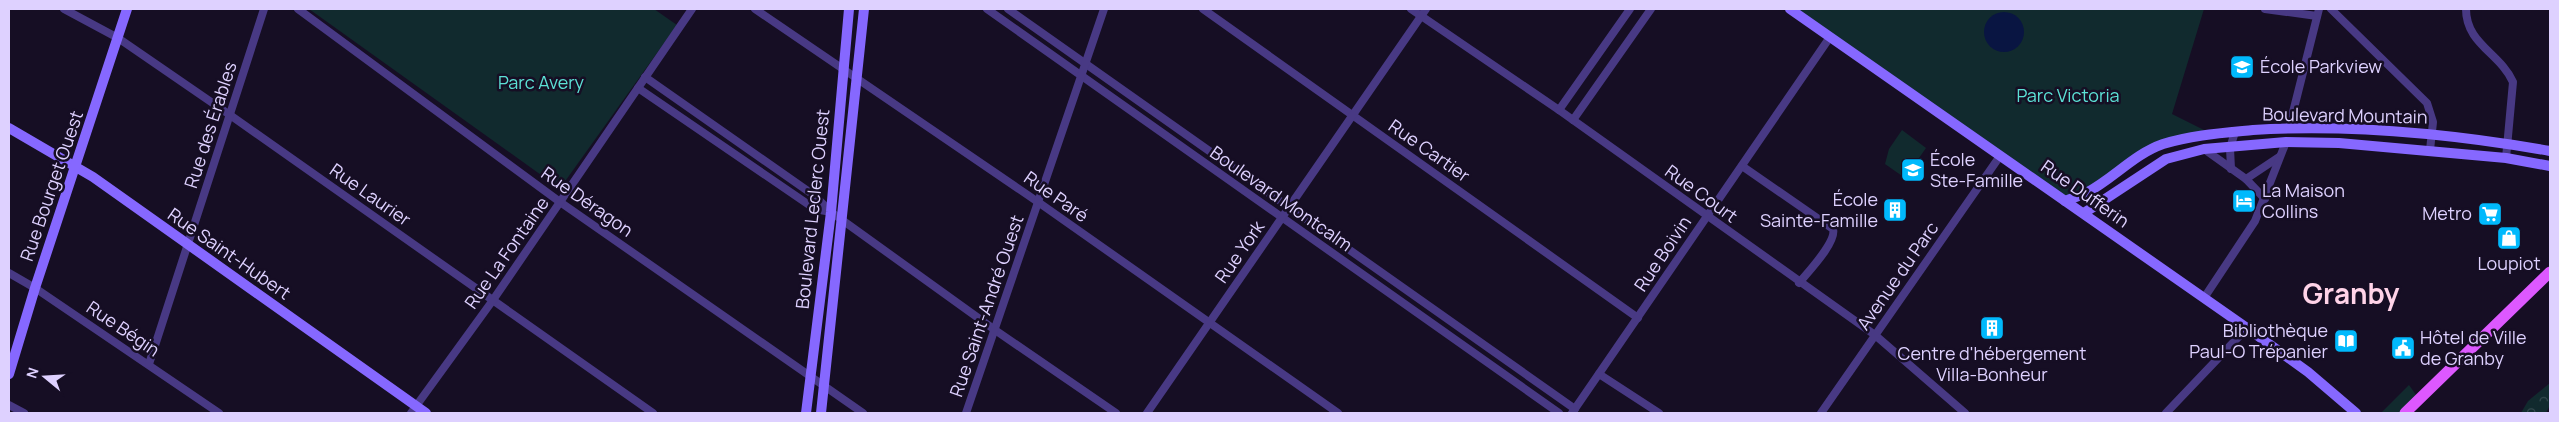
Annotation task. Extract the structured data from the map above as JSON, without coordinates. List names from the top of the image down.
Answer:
{
  "streets": {
    "street": [
      "Boulevard Mountain",
      "Rue des Érables",
      "Rue Cartier",
      "Rue Bourget Ouest",
      "Rue Court",
      "Rue Dufferin",
      "Rue Laurier",
      "Rue Paré",
      "Boulevard Montcalm",
      "Rue Déragon",
      "Boulevard Leclerc Ouest",
      "Rue York",
      "Rue La Fontaine",
      "Rue Saint-Hubert",
      "Rue Boivin",
      "Avenue du Parc",
      "Rue Saint-André Ouest",
      "Rue Bégin"
    ]
  },
  "crossings": [
    ["Boulevard Mountain", "Rue Dufferin"],
    ["Rue des Érables", "Rue Laurier"],
    ["Rue des Érables", "Rue Saint-Hubert"],
    ["Rue des Érables", "Rue Bégin"],
    ["Rue Cartier", "Rue York"],
    ["Rue Cartier", "Rue Boivin"],
    ["Rue Bourget Ouest", "Rue Laurier"],
    ["Rue Bourget Ouest", "Rue Saint-Hubert"],
    ["Rue Bourget Ouest", "Rue Bégin"],
    ["Rue Court", "Rue York"],
    ["Rue Court", "Rue Boivin"],
    ["Rue Court", "Avenue du Parc"],
    ["Rue Dufferin", "Rue Boivin"],
    ["Rue Dufferin", "Avenue du Parc"],
    ["Rue Laurier", "Rue La Fontaine"],
    ["Rue Paré", "Boulevard Leclerc Ouest"],
    ["Rue Paré", "Rue York"],
    ["Rue Paré", "Rue Saint-André Ouest"],
    ["Boulevard Montcalm", "Rue York"],
    ["Boulevard Montcalm", "Rue Boivin"],
    ["Boulevard Montcalm", "Rue Saint-André Ouest"],
    ["Rue Déragon", "Boulevard Leclerc Ouest"],
    ["Rue Déragon", "Rue La Fontaine"],
    ["Rue La Fontaine", "Rue Saint-Hubert"]
  ],
  "districts": ["Granby"],
  "parks": ["Parc Avery", "Parc Victoria"],
  "places": {
    "school or university": ["École Parkview", "École Ste-Famille"],
    "hotel": ["La Maison Collins"],
    "building": ["École Sainte-Famille", "Centre d'hébergement Villa-Bonheur"],
    "supermarket": ["Metro"],
    "shop": ["Loupiot"],
    "library": ["Bibliothèque Paul-O Trépanier"],
    "public building": ["Hôtel de Ville de Granby"]
  },
  "north": "left"
}
